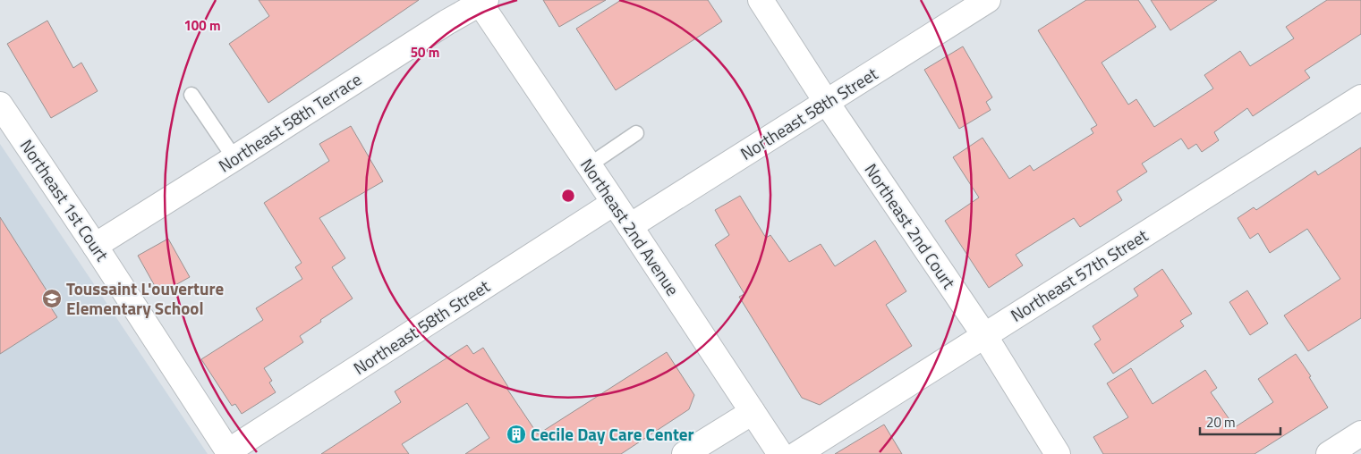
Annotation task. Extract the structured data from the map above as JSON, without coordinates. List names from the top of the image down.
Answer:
{
  "streets": {
    "street": [
      "Northeast 58th Street",
      "Northeast 58th Terrace",
      "Northeast 1st Court",
      "Northeast 2nd Court",
      "Northeast 2nd Avenue",
      "Northeast 57th Street"
    ]
  },
  "crossings": [
    ["Northeast 58th Street", "Northeast 1st Court"],
    ["Northeast 58th Street", "Northeast 2nd Court"],
    ["Northeast 58th Street", "Northeast 2nd Avenue"],
    ["Northeast 58th Terrace", "Northeast 1st Court"],
    ["Northeast 58th Terrace", "Northeast 2nd Avenue"],
    ["Northeast 2nd Court", "Northeast 57th Street"]
  ],
  "places": {
    "school or university": ["Toussaint L'ouverture Elementary School"],
    "building": ["Cecile Day Care Center"]
  },
  "scale_bar": "20 m",
  "rings": ["100 m", "50 m"]
}
